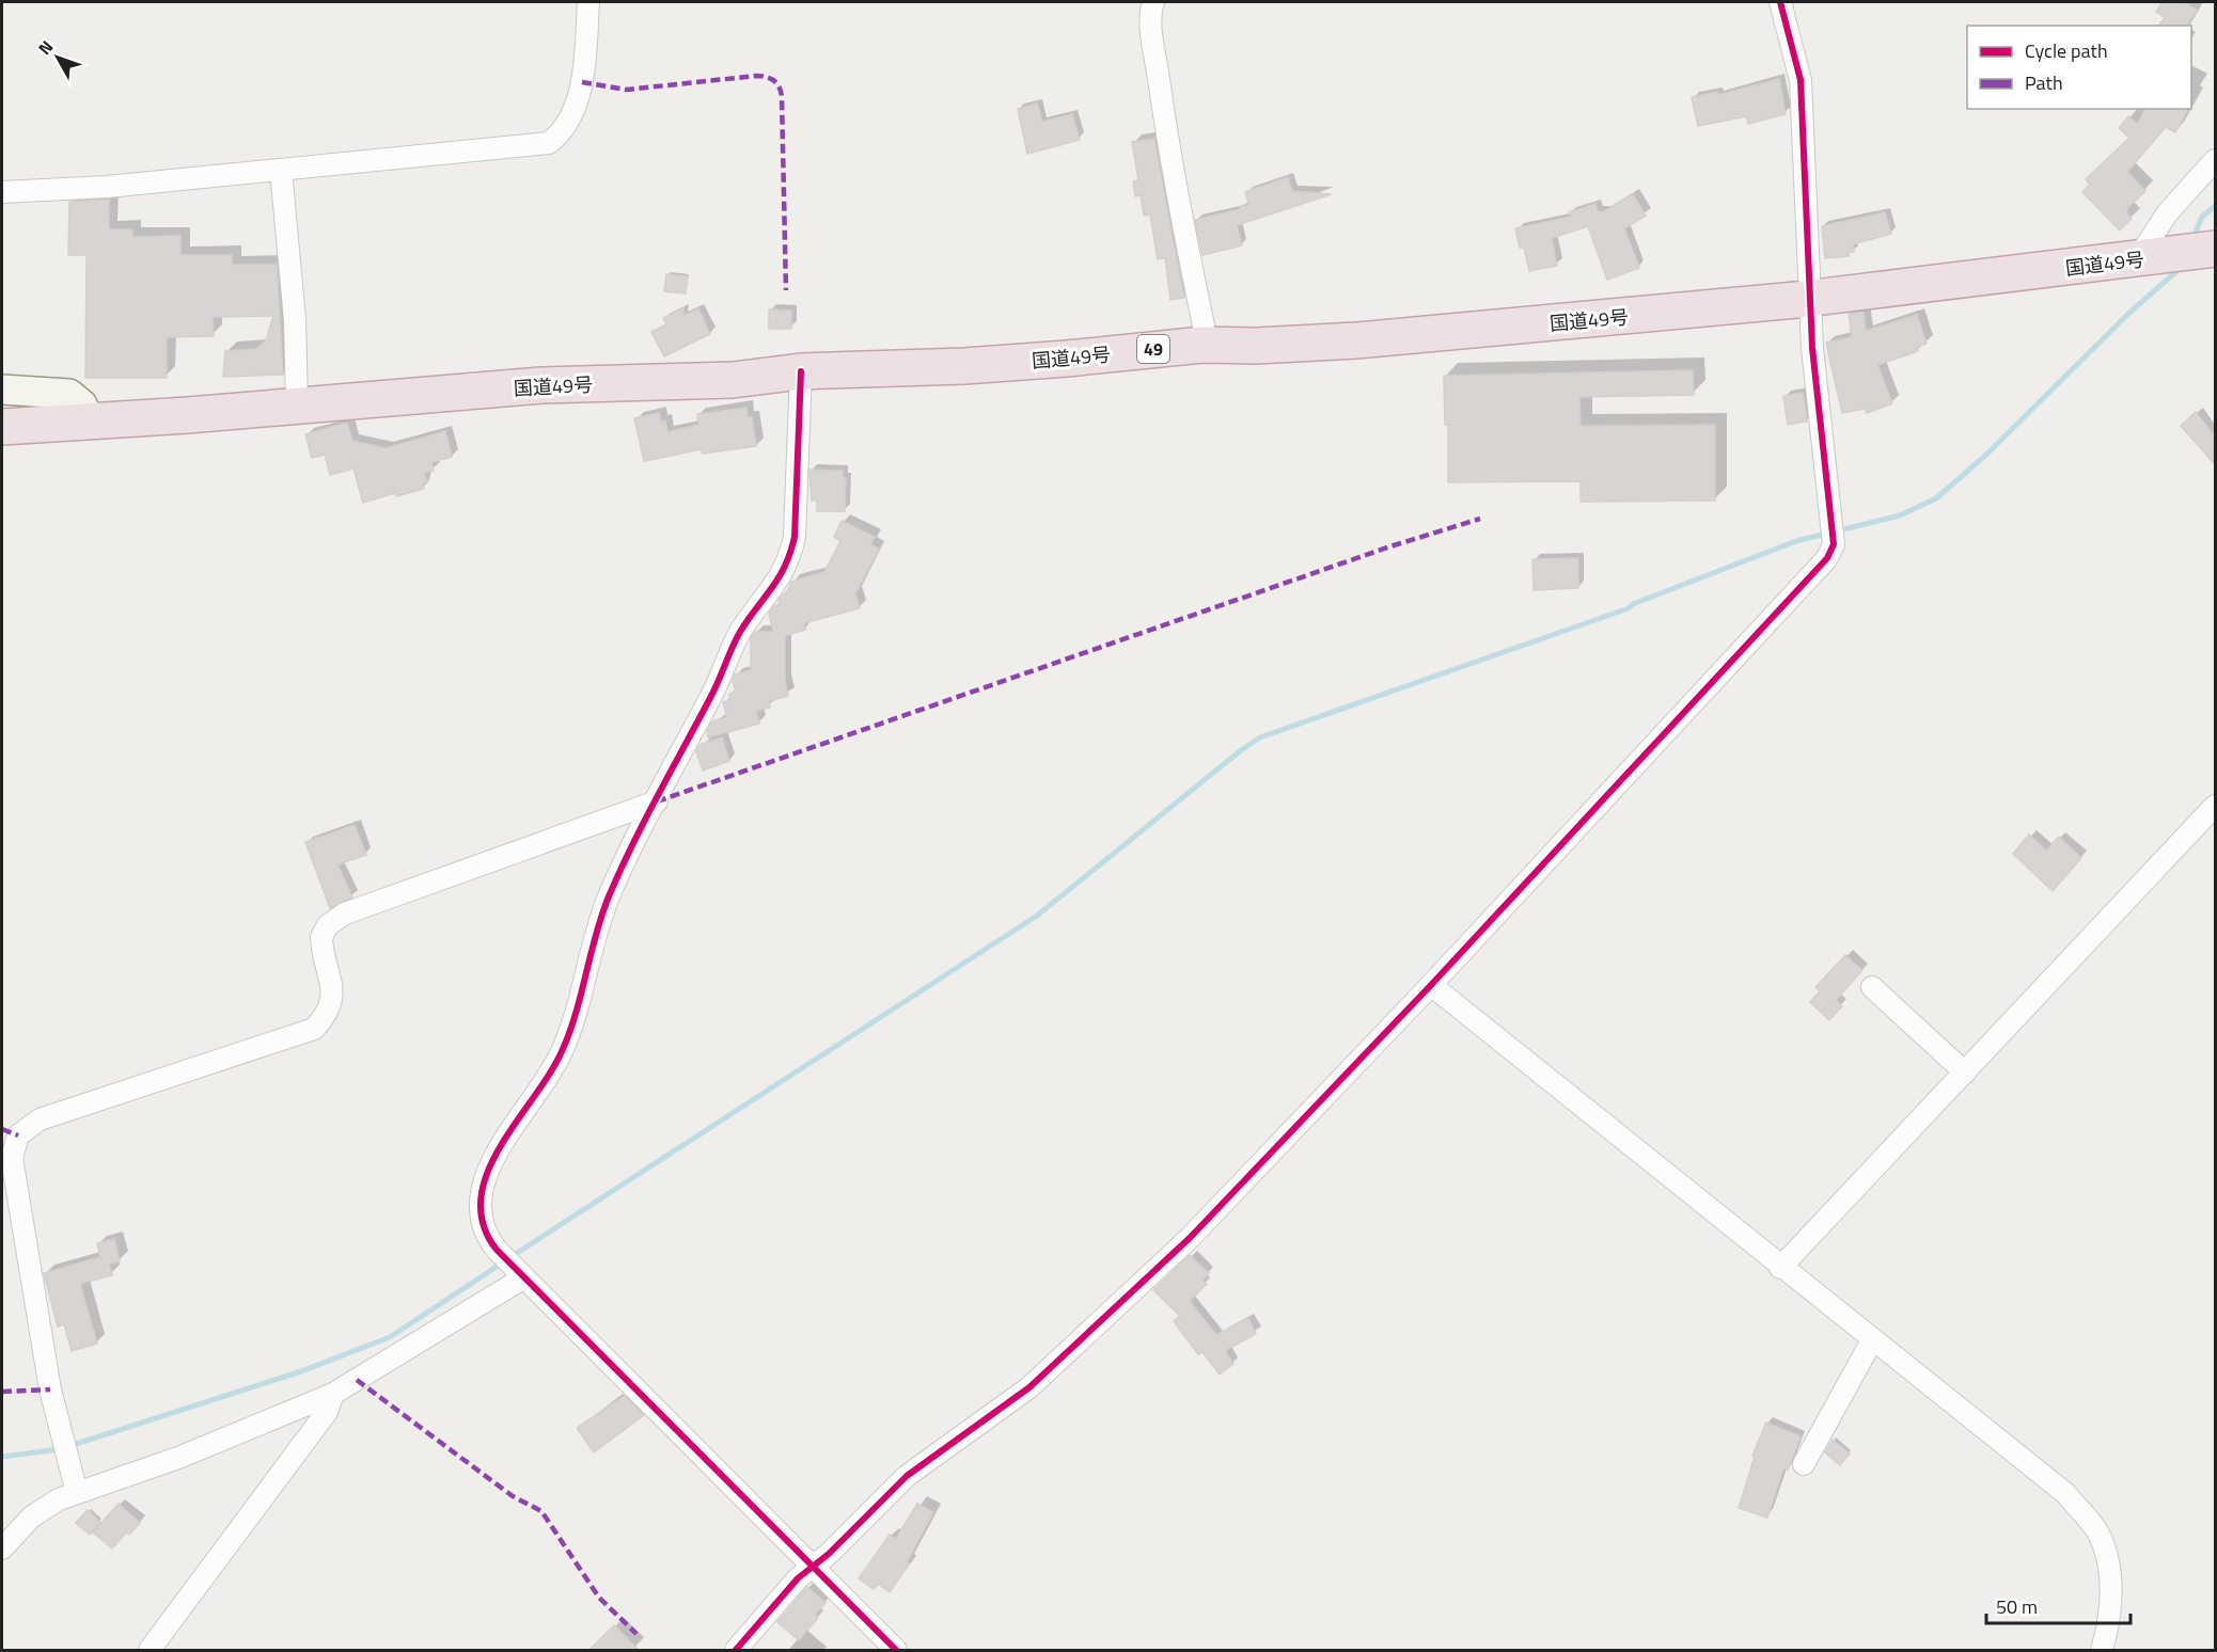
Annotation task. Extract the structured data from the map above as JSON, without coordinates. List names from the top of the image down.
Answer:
{
  "streets": {
    "highway": ["国道49号", "49"]
  },
  "legend": ["Cycle path", "Path"],
  "scale_bar": "50 m",
  "north": "top left"
}
